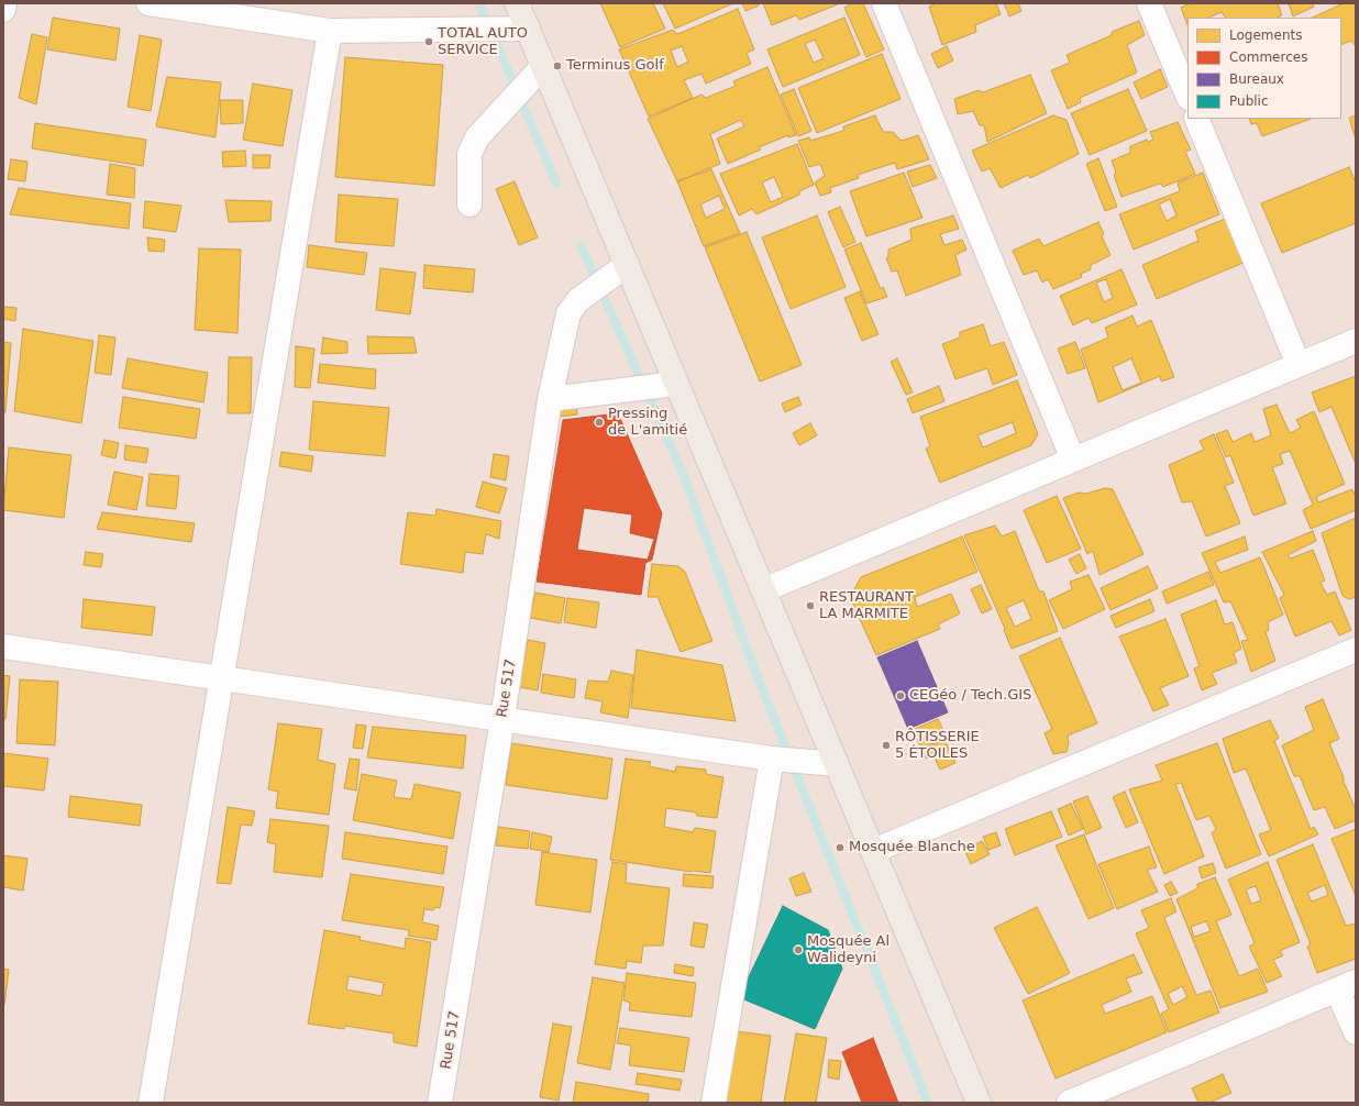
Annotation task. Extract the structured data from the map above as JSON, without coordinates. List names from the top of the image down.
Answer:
{
  "streets": {
    "street": ["Rue 517"]
  },
  "places": [
    "TOTAL AUTO SERVICE",
    "Terminus Golf",
    "Pressing de L'amitié",
    "RESTAURANT LA MARMITE",
    "CEGéo / Tech.GIS",
    "RÔTISSERIE 5 ÉTOILES",
    "Mosquée Blanche",
    "Mosquée Al Walideyni"
  ],
  "legend": [
    "Logements",
    "Commerces",
    "Bureaux",
    "Public"
  ]
}
